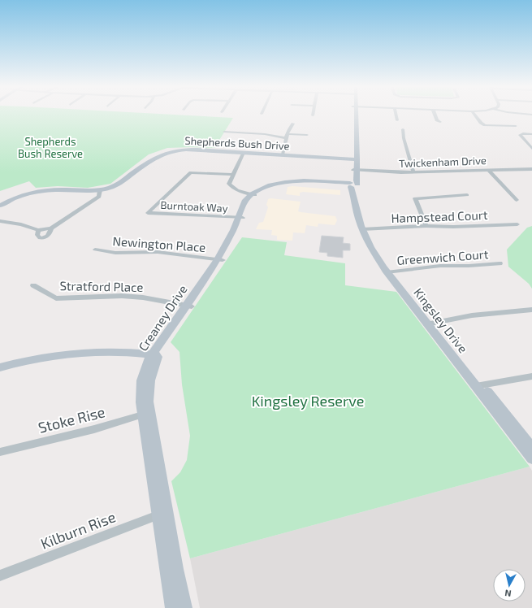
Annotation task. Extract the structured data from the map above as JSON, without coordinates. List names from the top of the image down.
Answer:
{
  "streets": {
    "street": [
      "Shepherds Bush Drive",
      "Twickenham Drive",
      "Burntoak Way",
      "Hampstead Court",
      "Newington Place",
      "Greenwich Court",
      "Stratford Place",
      "Creaney Drive",
      "Kingsley Drive",
      "Stoke Rise",
      "Kilburn Rise"
    ]
  },
  "crossings": [
    ["Shepherds Bush Drive", "Kingsley Drive"],
    ["Twickenham Drive", "Kingsley Drive"],
    ["Burntoak Way", "Creaney Drive"],
    ["Hampstead Court", "Kingsley Drive"],
    ["Newington Place", "Creaney Drive"],
    ["Greenwich Court", "Kingsley Drive"],
    ["Stratford Place", "Creaney Drive"],
    ["Creaney Drive", "Stoke Rise"],
    ["Creaney Drive", "Kilburn Rise"]
  ],
  "parks": ["Shepherds Bush Reserve", "Kingsley Reserve"],
  "north": "bottom"
}
